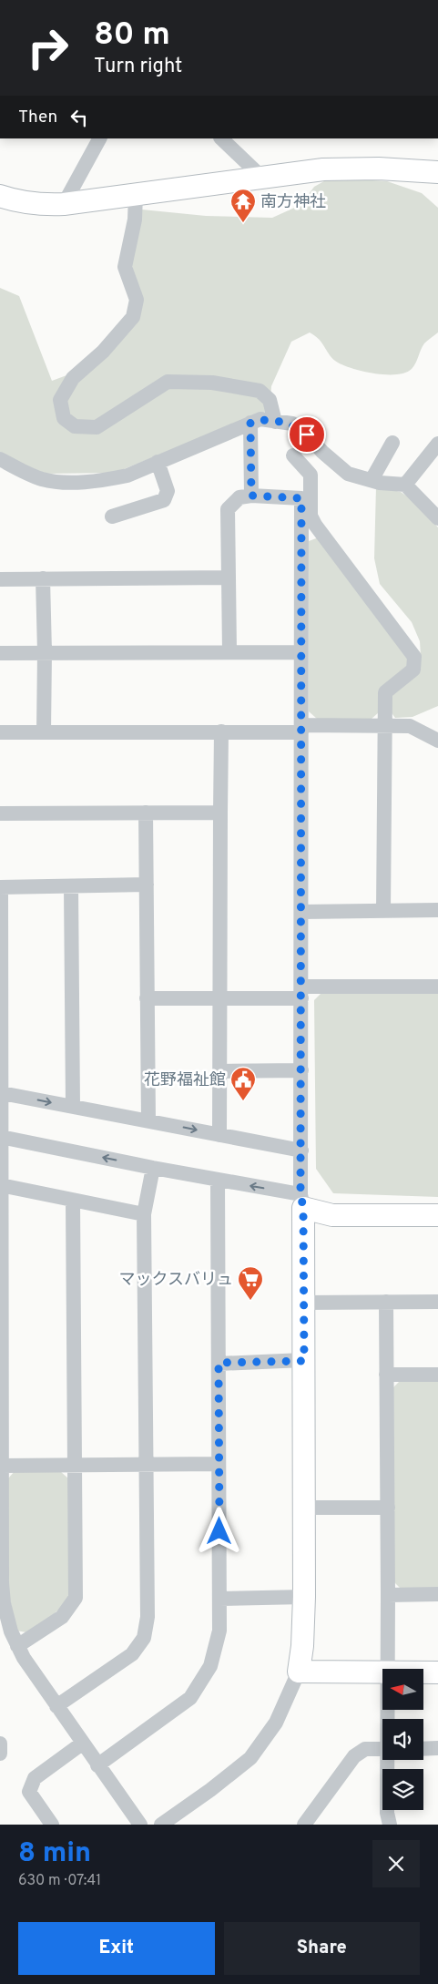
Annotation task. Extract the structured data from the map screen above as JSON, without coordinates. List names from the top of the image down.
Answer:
{
  "places": {
    "temple": ["南方神社"],
    "public building": ["花野福祉館"],
    "supermarket": ["マックスバリュ"]
  },
  "north": "left",
  "page": {
    "turn": ["80 m", "Turn right"],
    "then": "Then",
    "heading": ["8 min", "630 m · 07:41"],
    "buttons": ["Exit", "Share"]
  }
}
